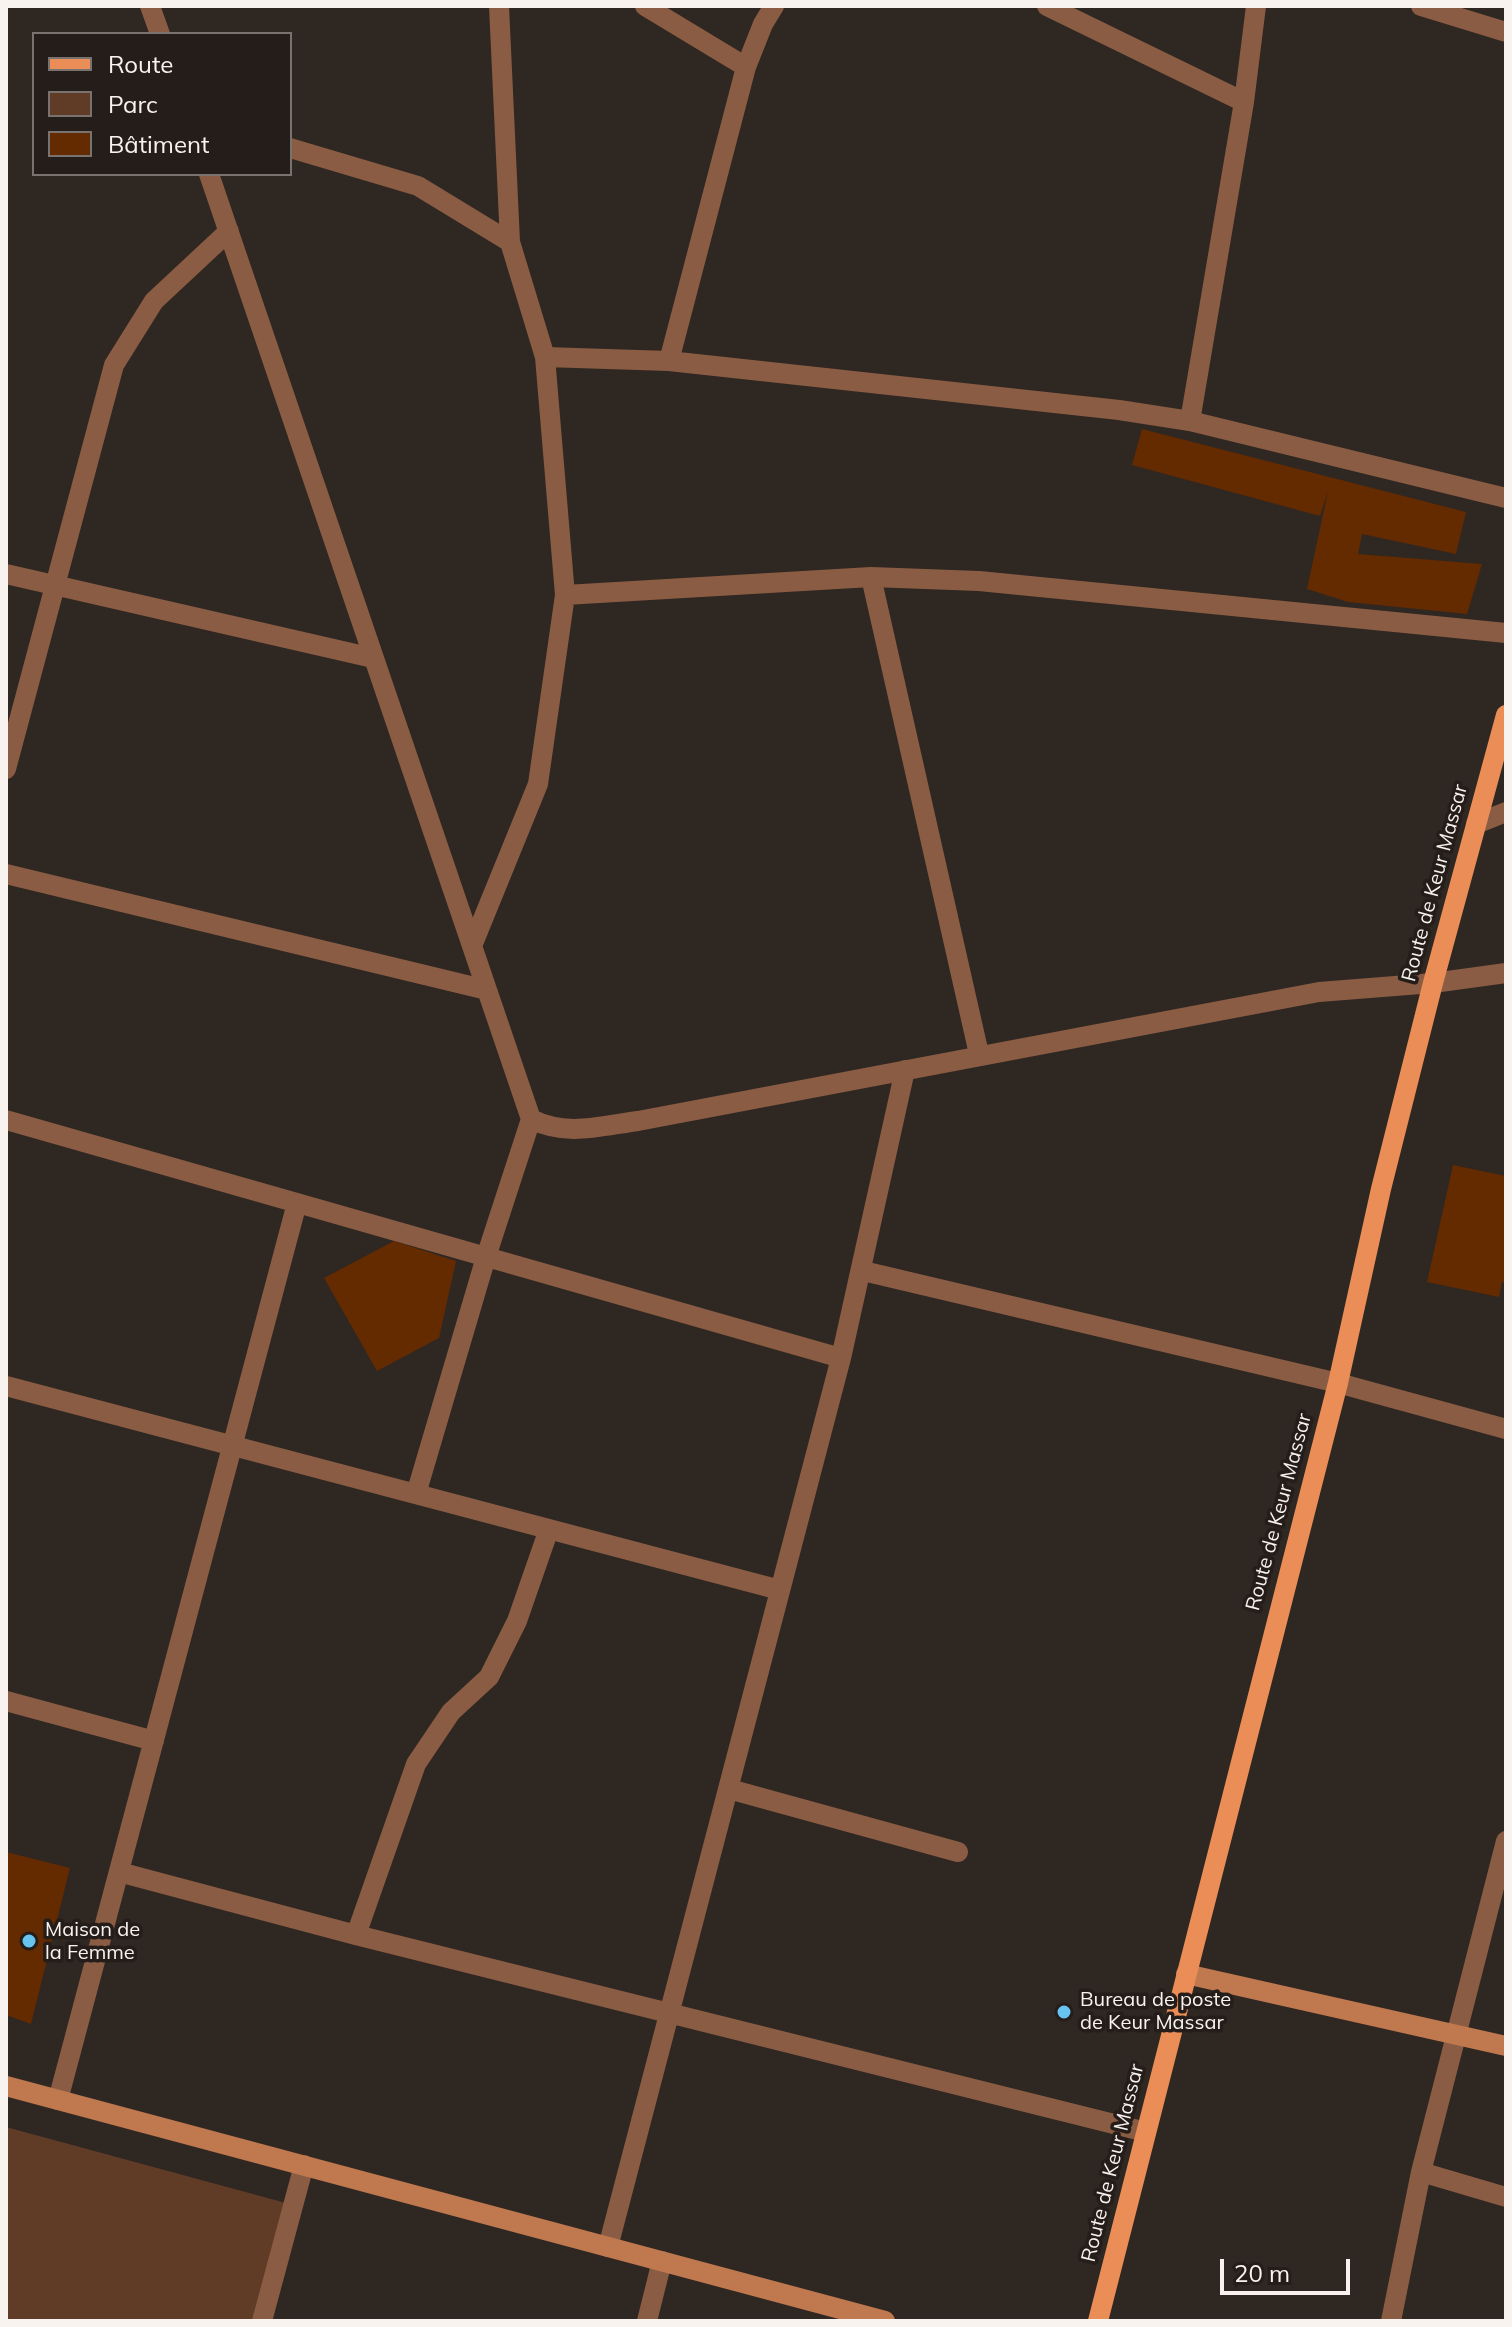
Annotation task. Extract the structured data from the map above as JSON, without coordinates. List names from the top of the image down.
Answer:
{
  "streets": {
    "main road": ["Route de Keur Massar"]
  },
  "places": ["Maison de la Femme", "Bureau de poste de Keur Massar"],
  "legend": ["Route", "Parc", "Bâtiment"],
  "scale_bar": "20 m"
}
